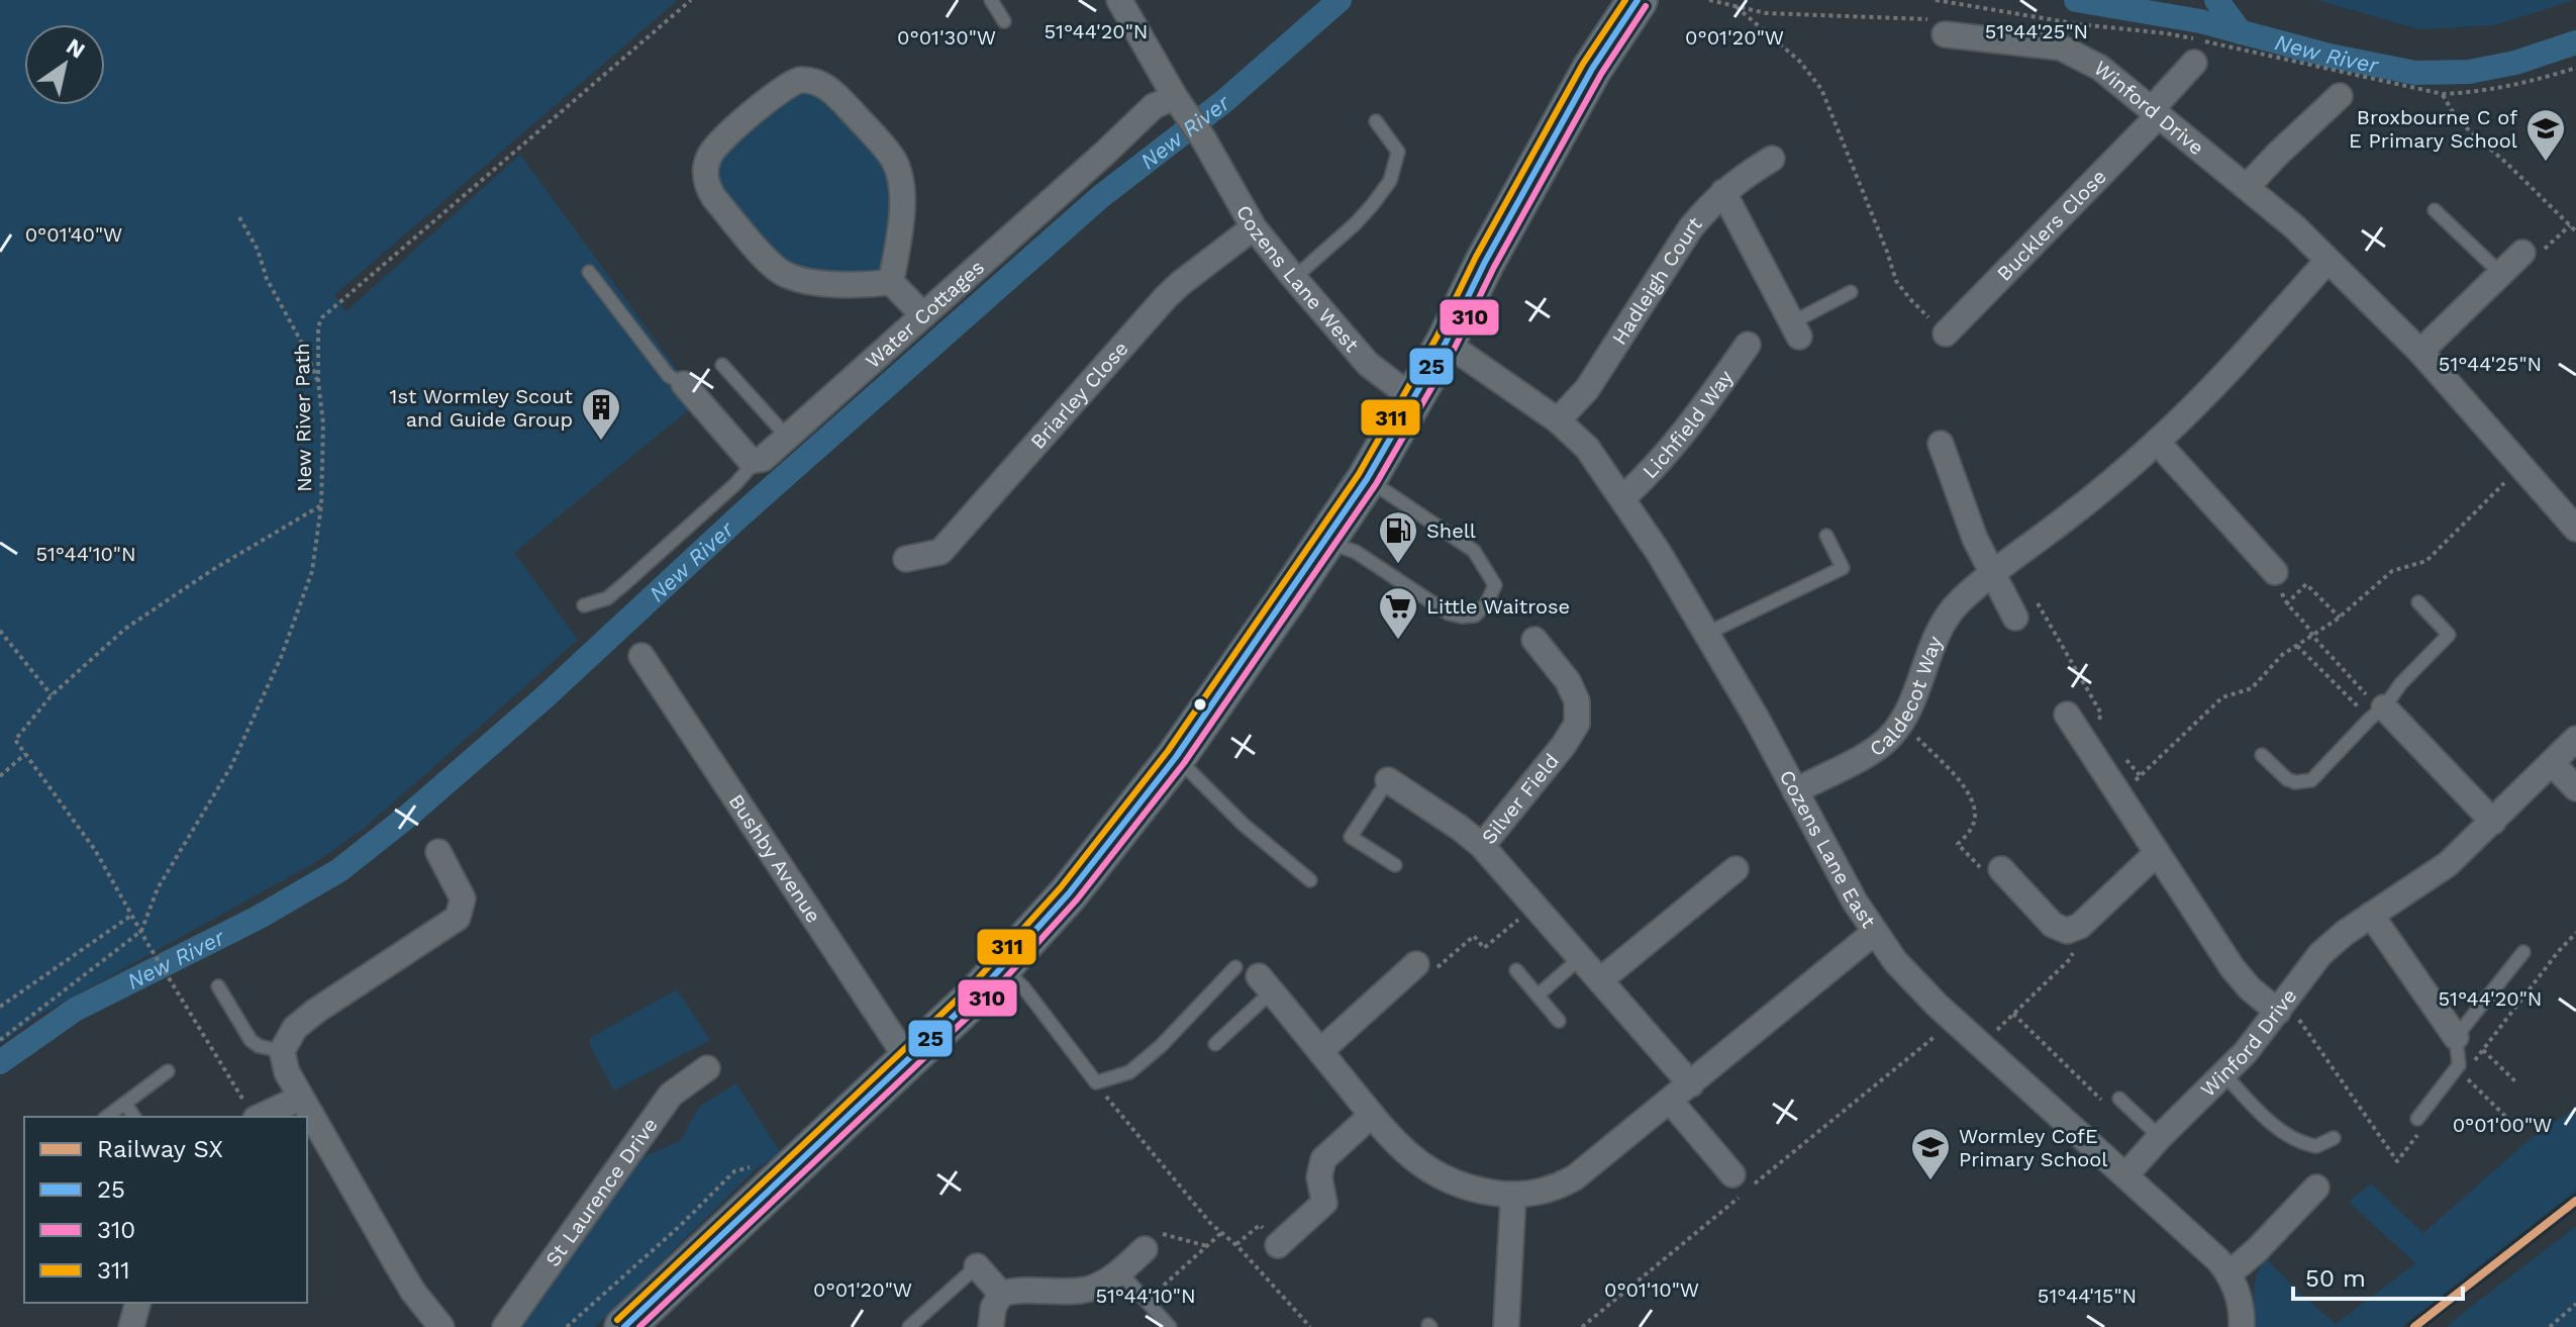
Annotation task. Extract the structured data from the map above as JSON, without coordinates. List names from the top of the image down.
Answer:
{
  "streets": {
    "street": [
      "Winford Drive",
      "Bucklers Close",
      "Cozens Lane West",
      "Hadleigh Court",
      "Water Cottages",
      "Briarley Close",
      "Lichfield Way",
      "Caldecot Way",
      "Silver Field",
      "Cozens Lane East",
      "Bushby Avenue",
      "St Laurence Drive"
    ],
    "path": ["New River Path"]
  },
  "crossings": [
    ["Winford Drive", "Bucklers Close"],
    ["Winford Drive", "Caldecot Way"],
    ["Winford Drive", "Cozens Lane East"],
    ["Cozens Lane West", "Water Cottages"],
    ["Cozens Lane West", "Briarley Close"],
    ["Hadleigh Court", "Cozens Lane East"],
    ["Lichfield Way", "Cozens Lane East"],
    ["Caldecot Way", "Cozens Lane East"]
  ],
  "water": ["New River"],
  "places": {
    "school or university": ["Broxbourne C of E Primary School", "Wormley CofE Primary School"],
    "building": ["1st Wormley Scout and Guide Group"],
    "fuel station": ["Shell"],
    "supermarket": ["Little Waitrose"]
  },
  "lines": [
    "transit line 25",
    "transit line 311",
    "transit line 310",
    "rail line SX"
  ],
  "legend": [
    "Railway SX",
    "25",
    "310",
    "311"
  ],
  "scale_bar": "50 m",
  "north": "top right",
  "coordinates": [
    "51°44'25\"N",
    "51°44'20\"N",
    "0°01'30\"W",
    "0°01'20\"W",
    "0°01'40\"W",
    "51°44'10\"N",
    "0°01'00\"W",
    "0°01'10\"W",
    "51°44'15\"N"
  ]
}
